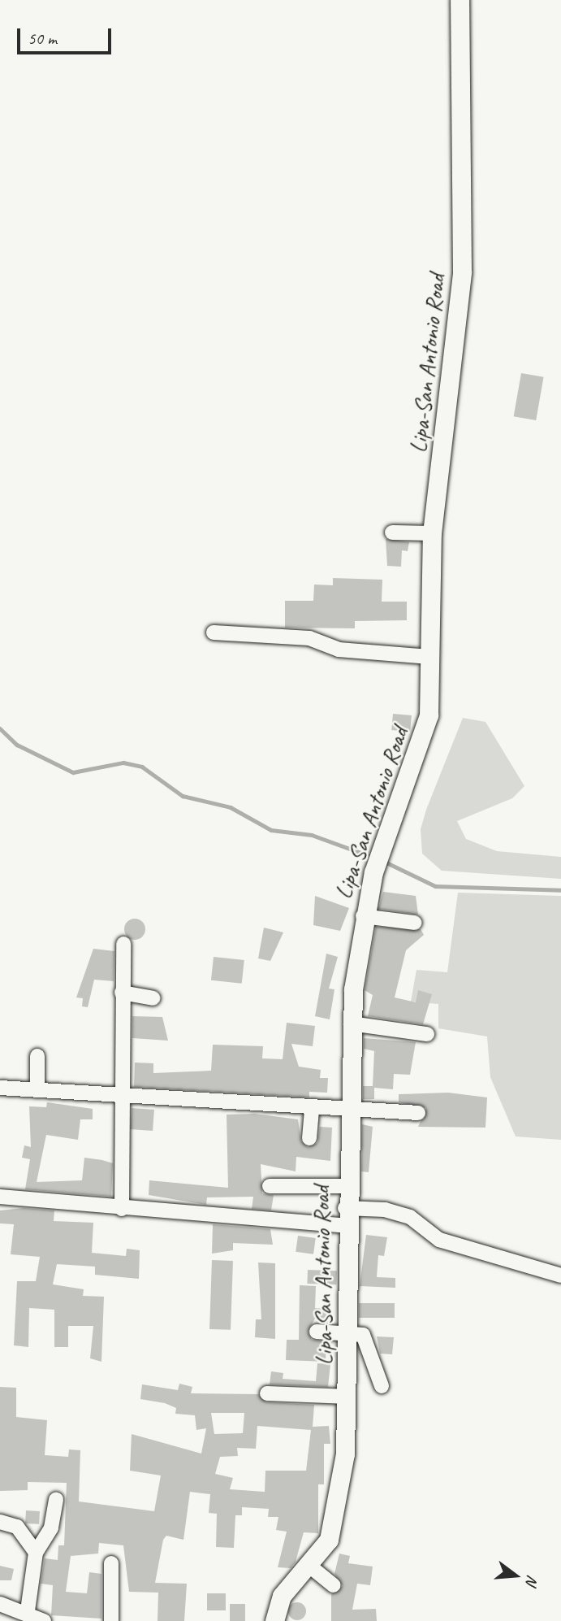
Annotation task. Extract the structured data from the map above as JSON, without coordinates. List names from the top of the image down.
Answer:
{
  "streets": {
    "main road": ["Lipa-San Antonio Road"]
  },
  "scale_bar": "50 m",
  "north": "right"
}
